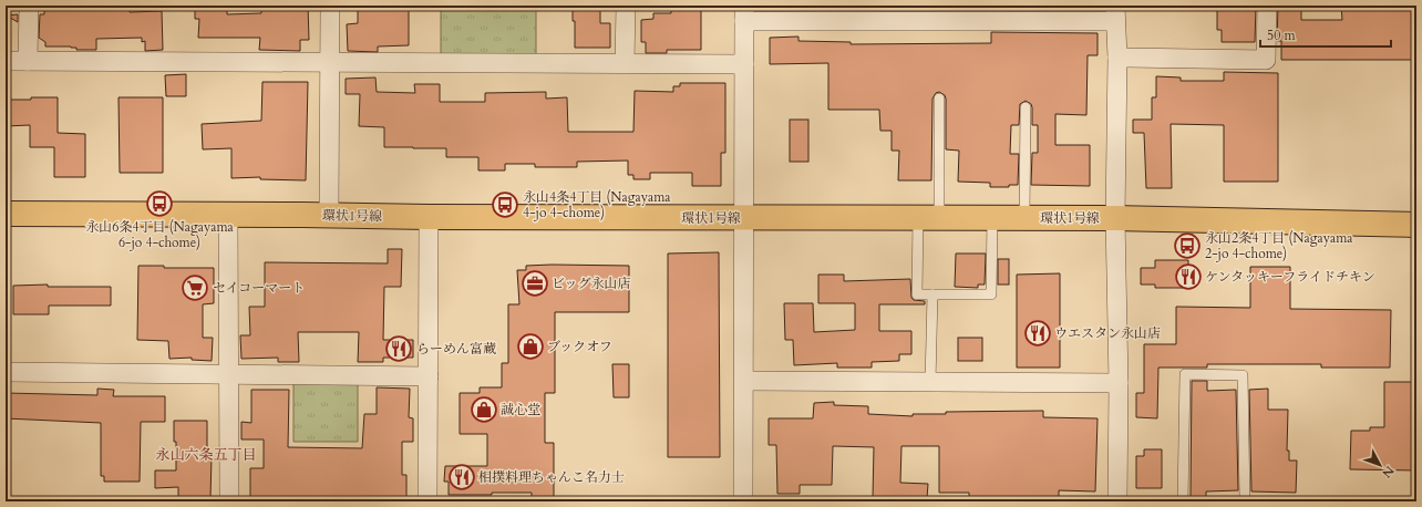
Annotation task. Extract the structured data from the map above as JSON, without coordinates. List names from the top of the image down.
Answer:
{
  "streets": {
    "main road": ["環状1号線"]
  },
  "districts": ["永山六条五丁目"],
  "places": {
    "bus stop": ["永山6条4丁目 (Nagayama 6-jo 4-chome)", "永山4条4丁目 (Nagayama 4-jo 4-chome)", "永山2条4丁目 (Nagayama 2-jo 4-chome)"],
    "restaurant": [
      "ケンタッキーフライドチキン",
      "ウエスタン永山店",
      "らーめん富蔵",
      "相撲料理ちゃんこ名力士"
    ],
    "office": ["ビッグ永山店"],
    "supermarket": ["セイコーマート"],
    "shop": ["ブックオフ", "誠心堂"]
  },
  "scale_bar": "50 m",
  "north": "bottom right"
}
